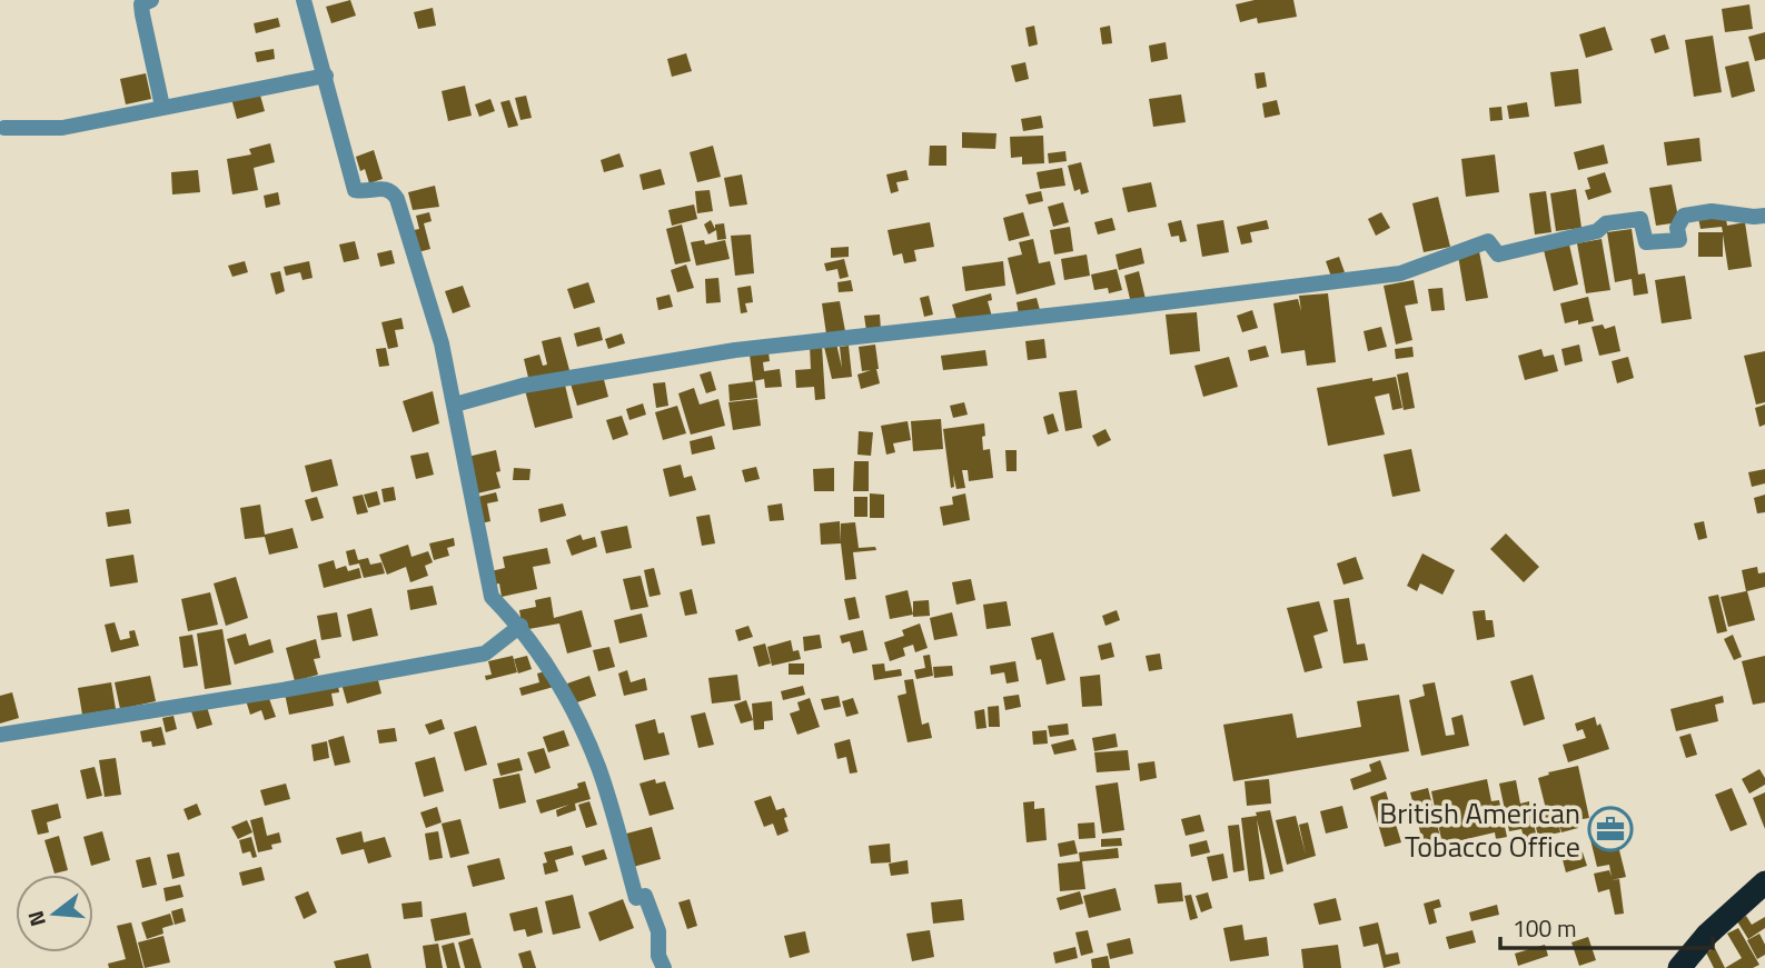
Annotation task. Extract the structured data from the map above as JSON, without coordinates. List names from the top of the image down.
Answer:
{
  "places": {
    "office": ["British American Tobacco Office"]
  },
  "scale_bar": "100 m",
  "north": "left"
}
